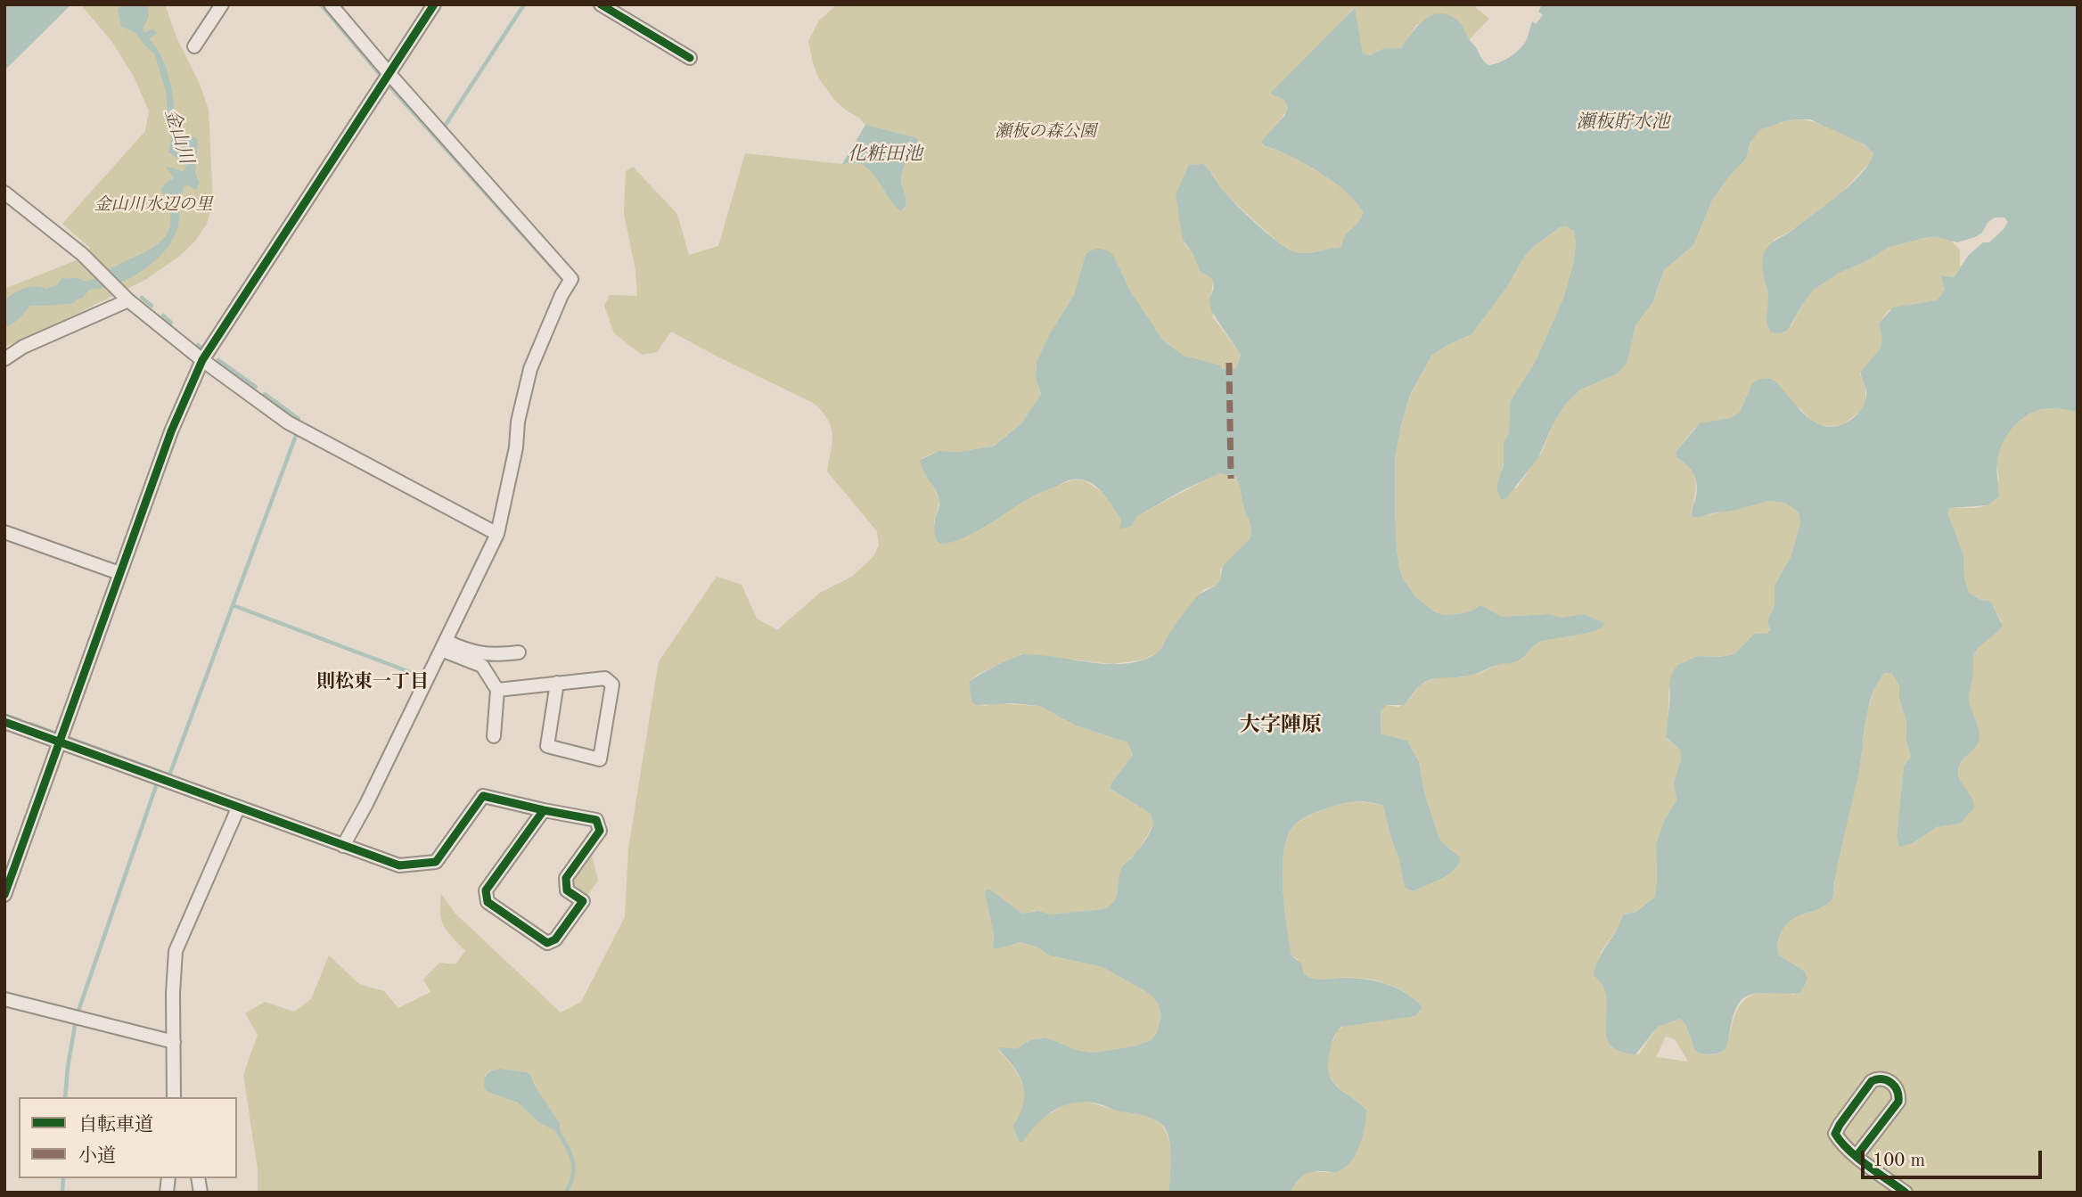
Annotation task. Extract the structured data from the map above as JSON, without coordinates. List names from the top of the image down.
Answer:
{
  "districts": ["則松東一丁目", "大字陣原"],
  "water": ["瀬板貯水池", "金山川", "化粧田池"],
  "parks": ["瀬板の森公園", "金山川水辺の里"],
  "legend": ["自転車道", "小道"],
  "scale_bar": "100 m"
}
